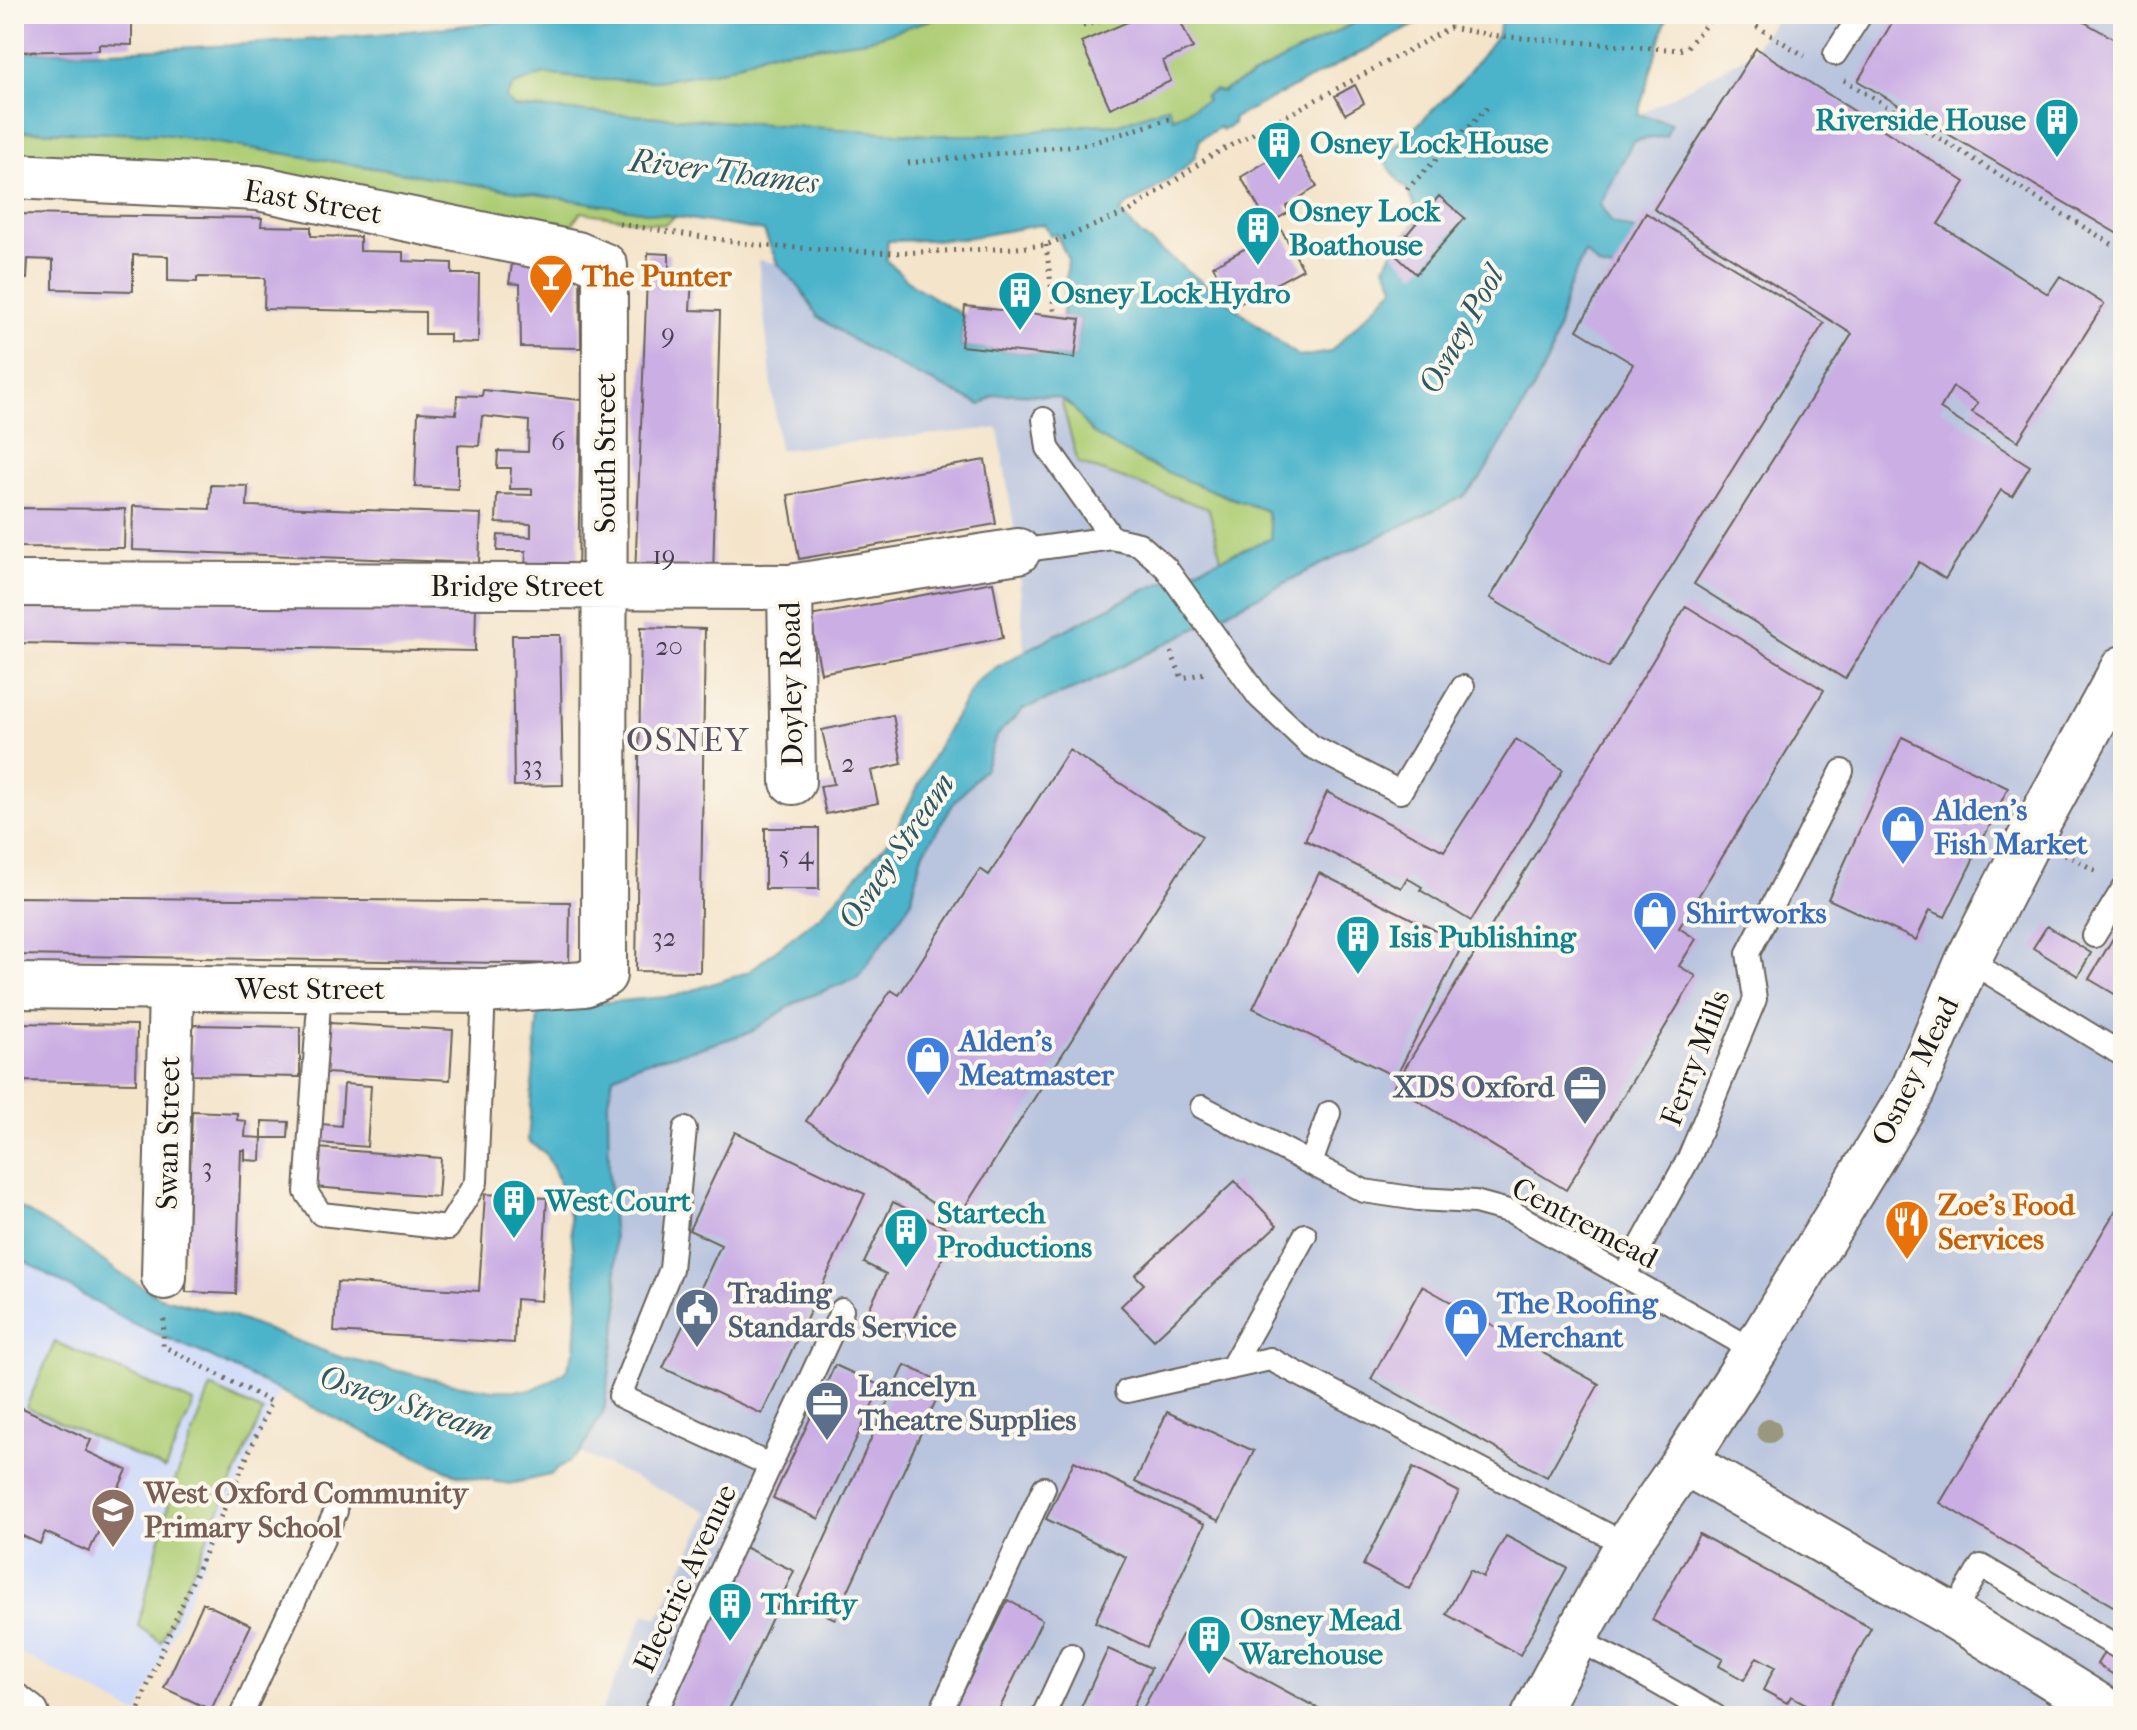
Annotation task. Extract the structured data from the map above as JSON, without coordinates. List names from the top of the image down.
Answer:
{
  "streets": {
    "street": [
      "East Street",
      "South Street",
      "Bridge Street",
      "Doyley Road",
      "West Street",
      "Osney Mead",
      "Swan Street"
    ],
    "lane": ["Ferry Mills", "Centremead", "Electric Avenue"]
  },
  "crossings": [
    ["East Street", "South Street"],
    ["South Street", "Bridge Street"],
    ["South Street", "West Street"],
    ["Bridge Street", "Doyley Road"],
    ["West Street", "Swan Street"],
    ["Ferry Mills", "Centremead"],
    ["Osney Mead", "Centremead"]
  ],
  "districts": ["OSNEY"],
  "water": ["River Thames", "Osney Pool", "Osney Stream"],
  "places": {
    "building": [
      "Riverside House",
      "Osney Lock House",
      "Osney Lock Boathouse",
      "Osney Lock Hydro",
      "Isis Publishing",
      "West Court",
      "Startech Productions",
      "Thrifty",
      "Osney Mead Warehouse"
    ],
    "bar": ["The Punter"],
    "shop": [
      "Alden's Fish Market",
      "Shirtworks",
      "Alden's Meatmaster",
      "The Roofing Merchant"
    ],
    "office": ["XDS Oxford", "Lancelyn Theatre Supplies"],
    "restaurant": ["Zoe's Food Services"],
    "public building": ["Trading Standards Service"],
    "school or university": ["West Oxford Community Primary School"]
  },
  "house_numbers": [
    "9",
    "6",
    "19",
    "20",
    "2",
    "33",
    "5",
    "4",
    "32",
    "3"
  ]
}
